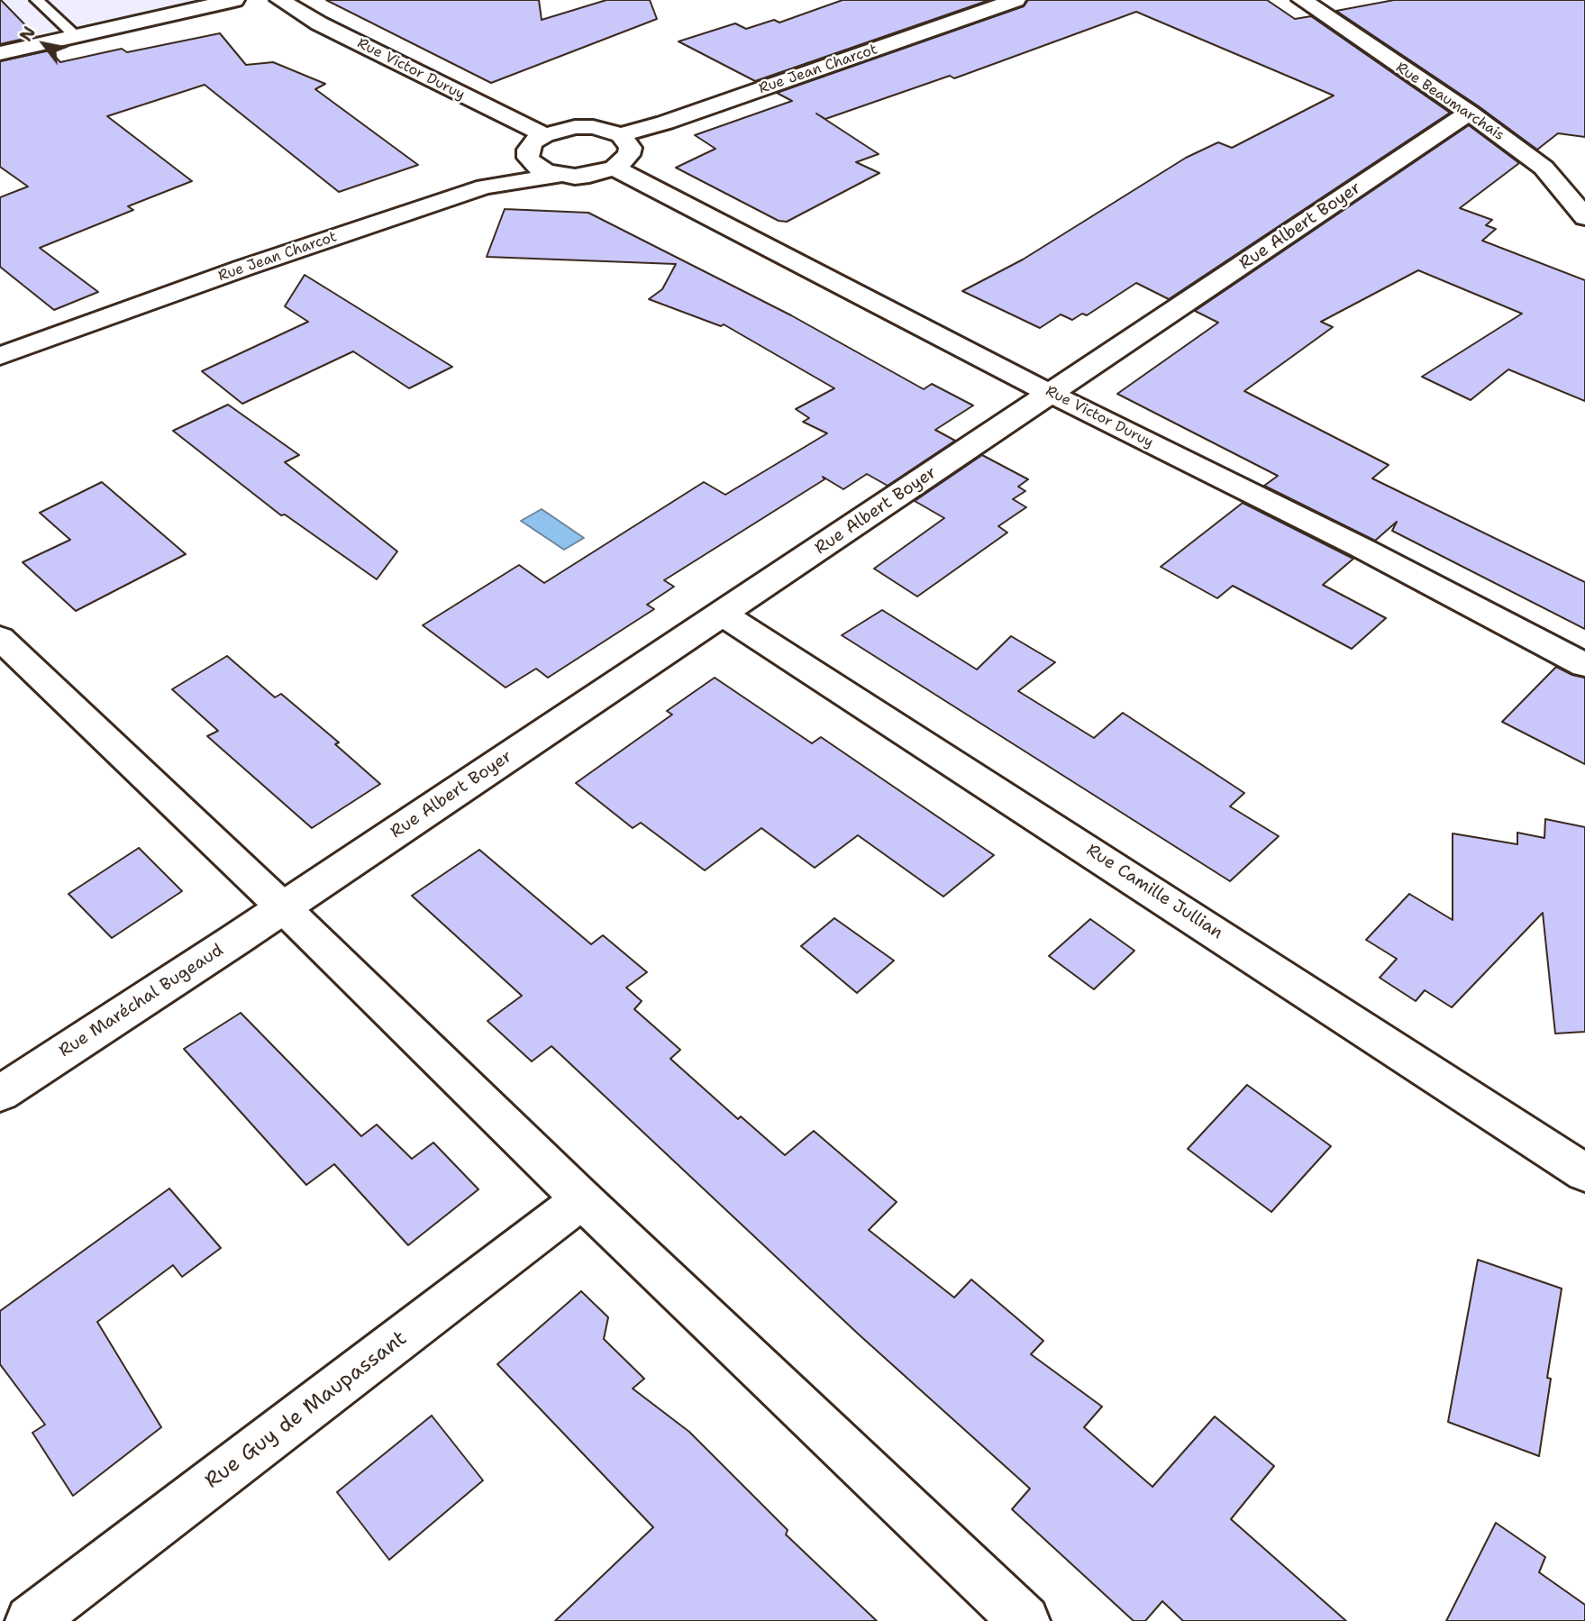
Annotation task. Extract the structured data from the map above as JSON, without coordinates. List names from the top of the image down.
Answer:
{
  "streets": {
    "street": [
      "Rue Victor Duruy",
      "Rue Jean Charcot",
      "Rue Beaumarchais",
      "Rue Albert Boyer",
      "Rue Camille Jullian",
      "Rue Maréchal Bugeaud",
      "Rue Guy de Maupassant"
    ]
  },
  "crossings": [
    ["Rue Victor Duruy", "Rue Jean Charcot"],
    ["Rue Victor Duruy", "Rue Albert Boyer"],
    ["Rue Beaumarchais", "Rue Albert Boyer"],
    ["Rue Albert Boyer", "Rue Camille Jullian"],
    ["Rue Albert Boyer", "Rue Maréchal Bugeaud"]
  ],
  "north": "top left"
}
